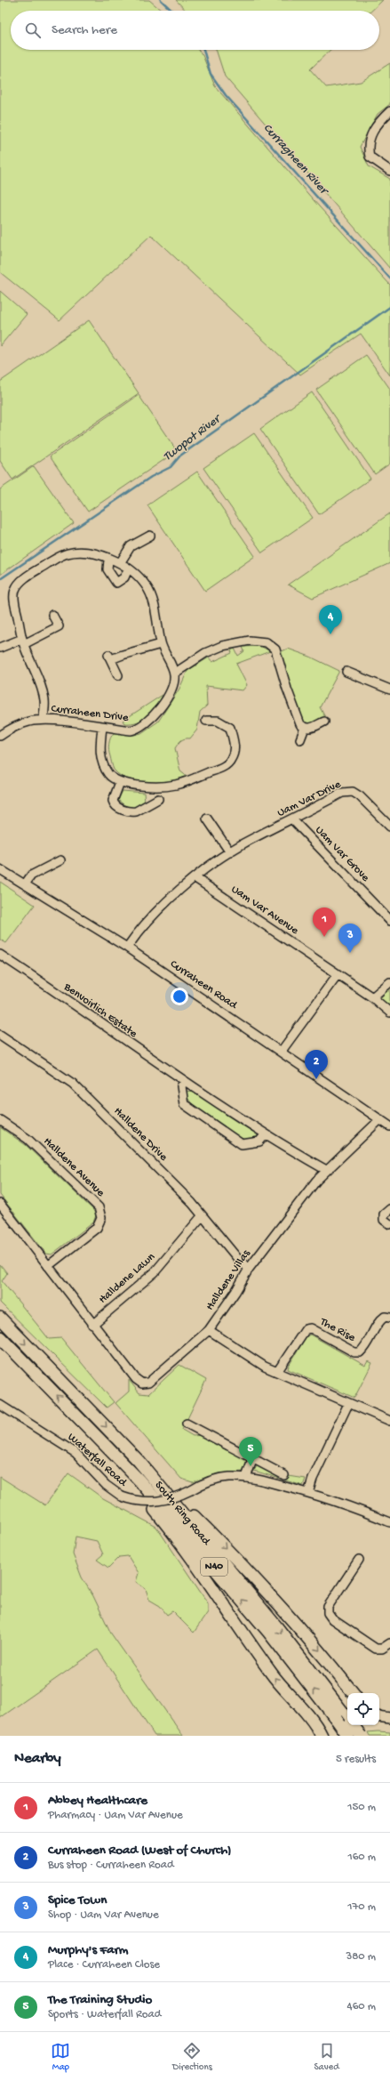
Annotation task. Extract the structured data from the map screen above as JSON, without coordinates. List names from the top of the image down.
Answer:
{
  "streets": {
    "highway": ["South Ring Road", "N40"],
    "street": [
      "Curraheen Drive",
      "Uam Var Drive",
      "Uam Var Grove",
      "Uam Var Avenue",
      "Curraheen Road",
      "Benvoirlich Estate",
      "Halldene Drive",
      "Halldene Avenue",
      "Halldene Lawn",
      "Halldene Villas",
      "The Rise",
      "Waterfall Road"
    ]
  },
  "crossings": [
    ["Uam Var Drive", "Uam Var Grove"],
    ["Uam Var Drive", "Uam Var Avenue"],
    ["Uam Var Drive", "Curraheen Road"],
    ["Curraheen Road", "Halldene Villas"],
    ["Benvoirlich Estate", "Halldene Villas"],
    ["Halldene Drive", "Halldene Lawn"],
    ["Halldene Drive", "Halldene Villas"],
    ["Halldene Lawn", "Halldene Villas"]
  ],
  "water": ["Curragheen River", "Twopot River"],
  "page": {
    "search": "Search here",
    "pins": [
      "4",
      "1",
      "3",
      "2",
      "5"
    ],
    "heading": ["Nearby", "5 results"],
    "list": [
      {
        "mark": "1",
        "name": "Abbey Healthcare",
        "note": "Pharmacy · Uam Var Avenue",
        "value": "150 m"
      },
      {
        "mark": "2",
        "name": "Curraheen Road (West of Church)",
        "note": "Bus stop · Curraheen Road",
        "value": "160 m"
      },
      {
        "mark": "3",
        "name": "Spice Town",
        "note": "Shop · Uam Var Avenue",
        "value": "170 m"
      },
      {
        "mark": "4",
        "name": "Murphy's Farm",
        "note": "Place · Curraheen Close",
        "value": "380 m"
      },
      {
        "mark": "5",
        "name": "The Training Studio",
        "note": "Sports · Waterfall Road",
        "value": "460 m"
      }
    ],
    "nav": ["Map", "Directions", "Saved"]
  }
}
